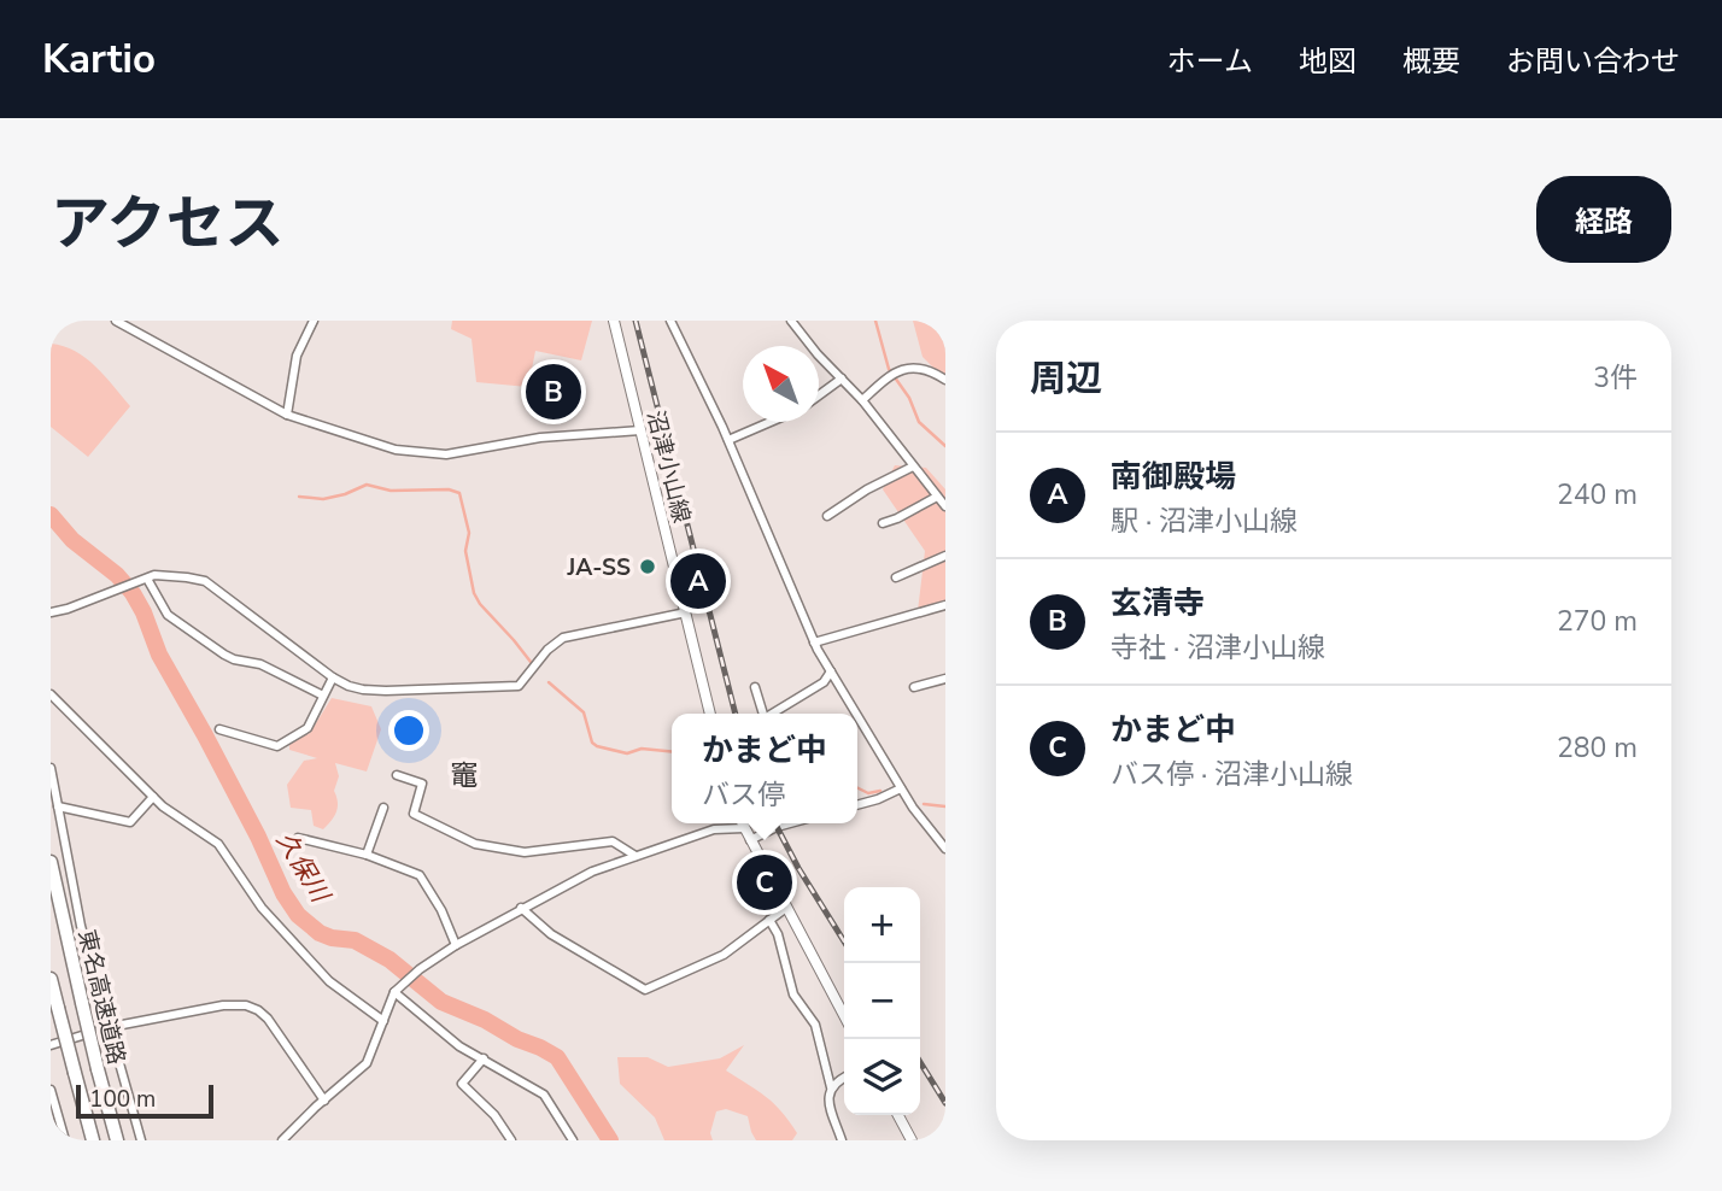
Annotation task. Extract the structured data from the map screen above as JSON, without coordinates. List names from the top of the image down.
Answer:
{
  "streets": {
    "highway": ["東名高速道路"],
    "main road": ["沼津小山線"]
  },
  "districts": ["竈"],
  "water": ["久保川"],
  "places": ["JA-SS"],
  "scale_bar": "100 m",
  "north": "top left",
  "page": {
    "header": "Kartio",
    "nav": [
      "ホーム",
      "地図",
      "概要",
      "お問い合わせ"
    ],
    "title": "アクセス",
    "buttons": "経路",
    "heading": ["周辺", "3件"],
    "pins": ["B", "A", "C"],
    "list": [
      {
        "mark": "A",
        "name": "南御殿場",
        "note": "駅 · 沼津小山線",
        "value": "240 m"
      },
      {
        "mark": "B",
        "name": "玄清寺",
        "note": "寺社 · 沼津小山線",
        "value": "270 m"
      },
      {
        "mark": "C",
        "name": "かまど中",
        "note": "バス停 · 沼津小山線",
        "value": "280 m"
      }
    ],
    "popup": ["かまど中", "バス停"],
    "map_buttons": ["+", "−"],
    "scale": "100 m"
  }
}
